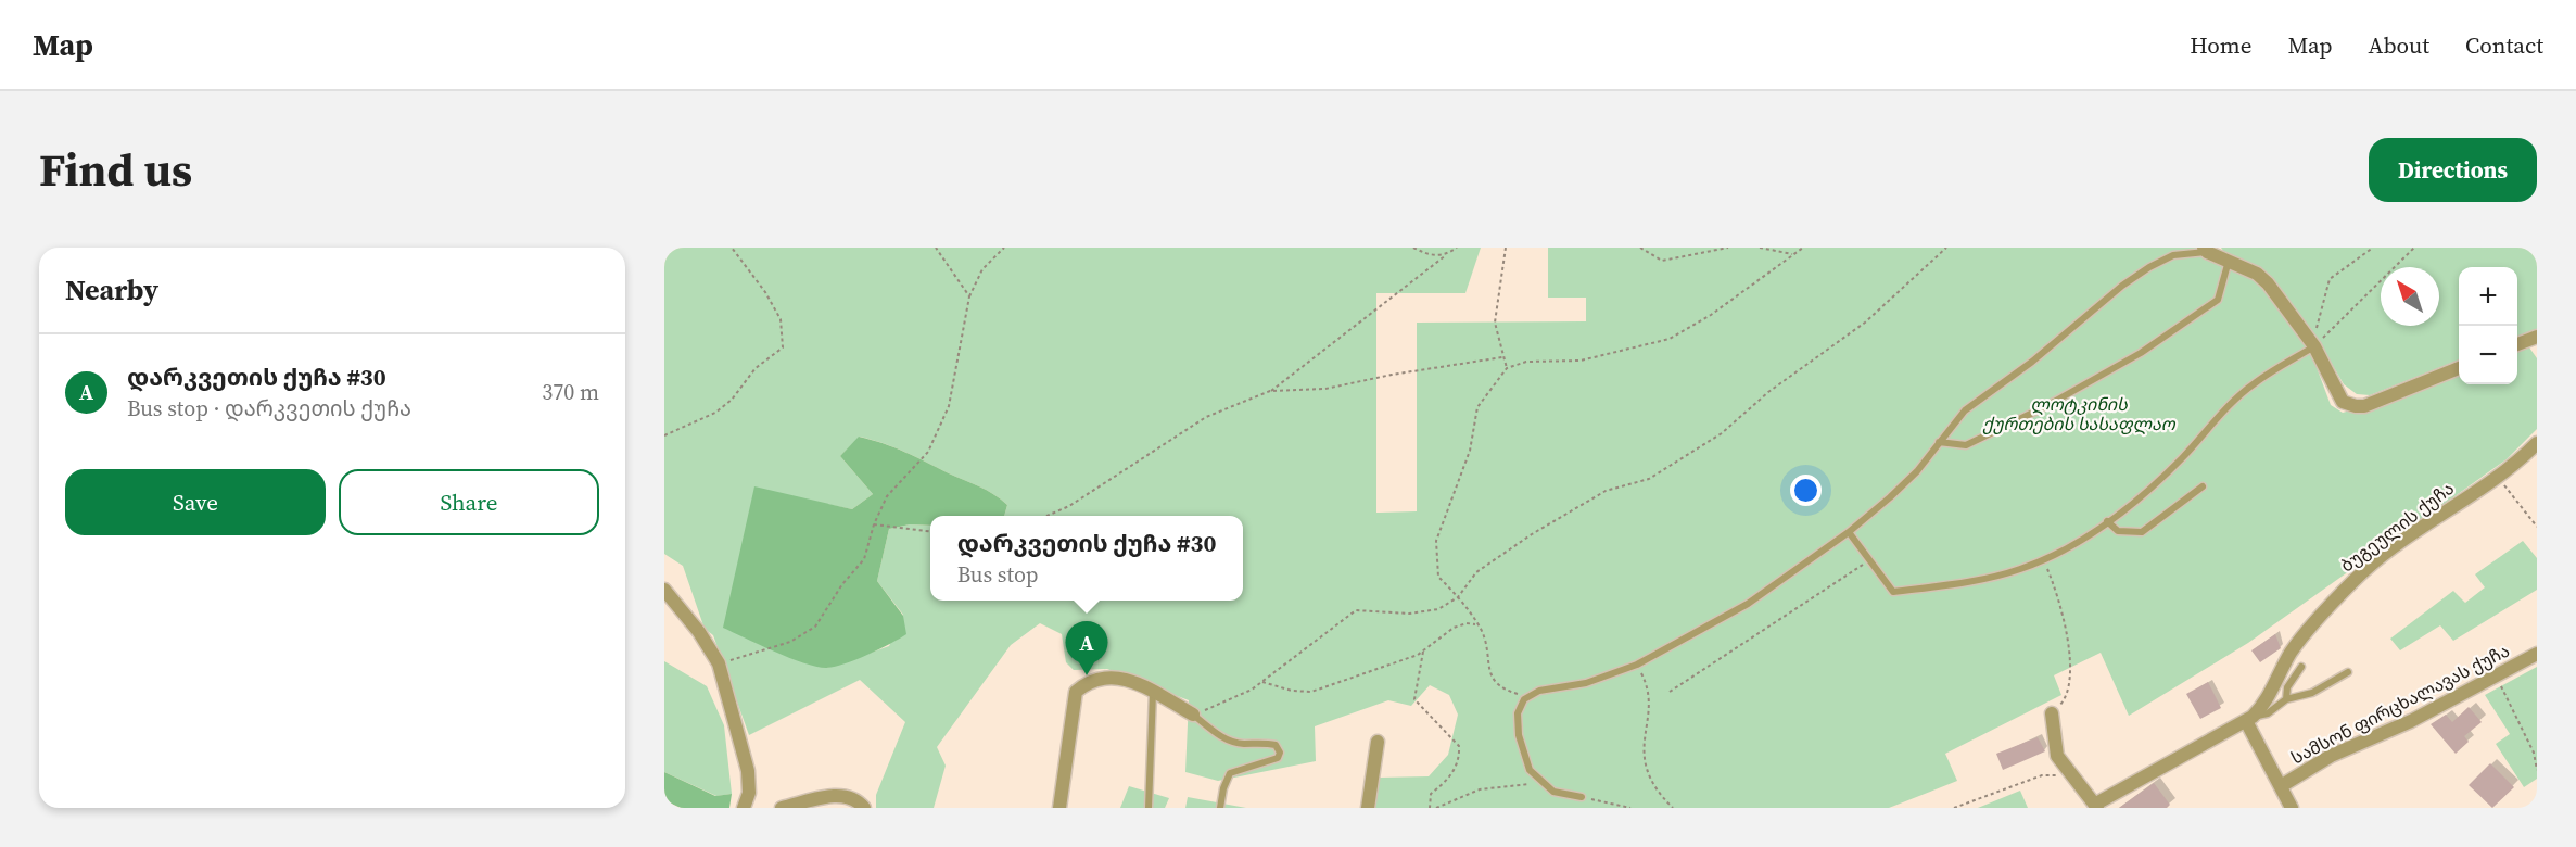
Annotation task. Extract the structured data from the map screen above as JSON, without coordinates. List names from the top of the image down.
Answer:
{
  "streets": {
    "street": ["ბუგეულის ქუჩა", "სამსონ ფირცხალავას ქუჩა"]
  },
  "parks": ["ლოტკინის ქურთების სასაფლაო"],
  "north": "top left",
  "page": {
    "header": "Map",
    "nav": [
      "Home",
      "Map",
      "About",
      "Contact"
    ],
    "title": "Find us",
    "buttons": [
      "Directions",
      ["Save", "Share"]
    ],
    "heading": "Nearby",
    "map_buttons": ["+", "−"],
    "list": [
      {
        "mark": "A",
        "name": "დარკვეთის ქუჩა #30",
        "note": "Bus stop · დარკვეთის ქუჩა",
        "value": "370 m"
      }
    ],
    "popup": ["დარკვეთის ქუჩა #30", "Bus stop"],
    "pins": "A"
  }
}
